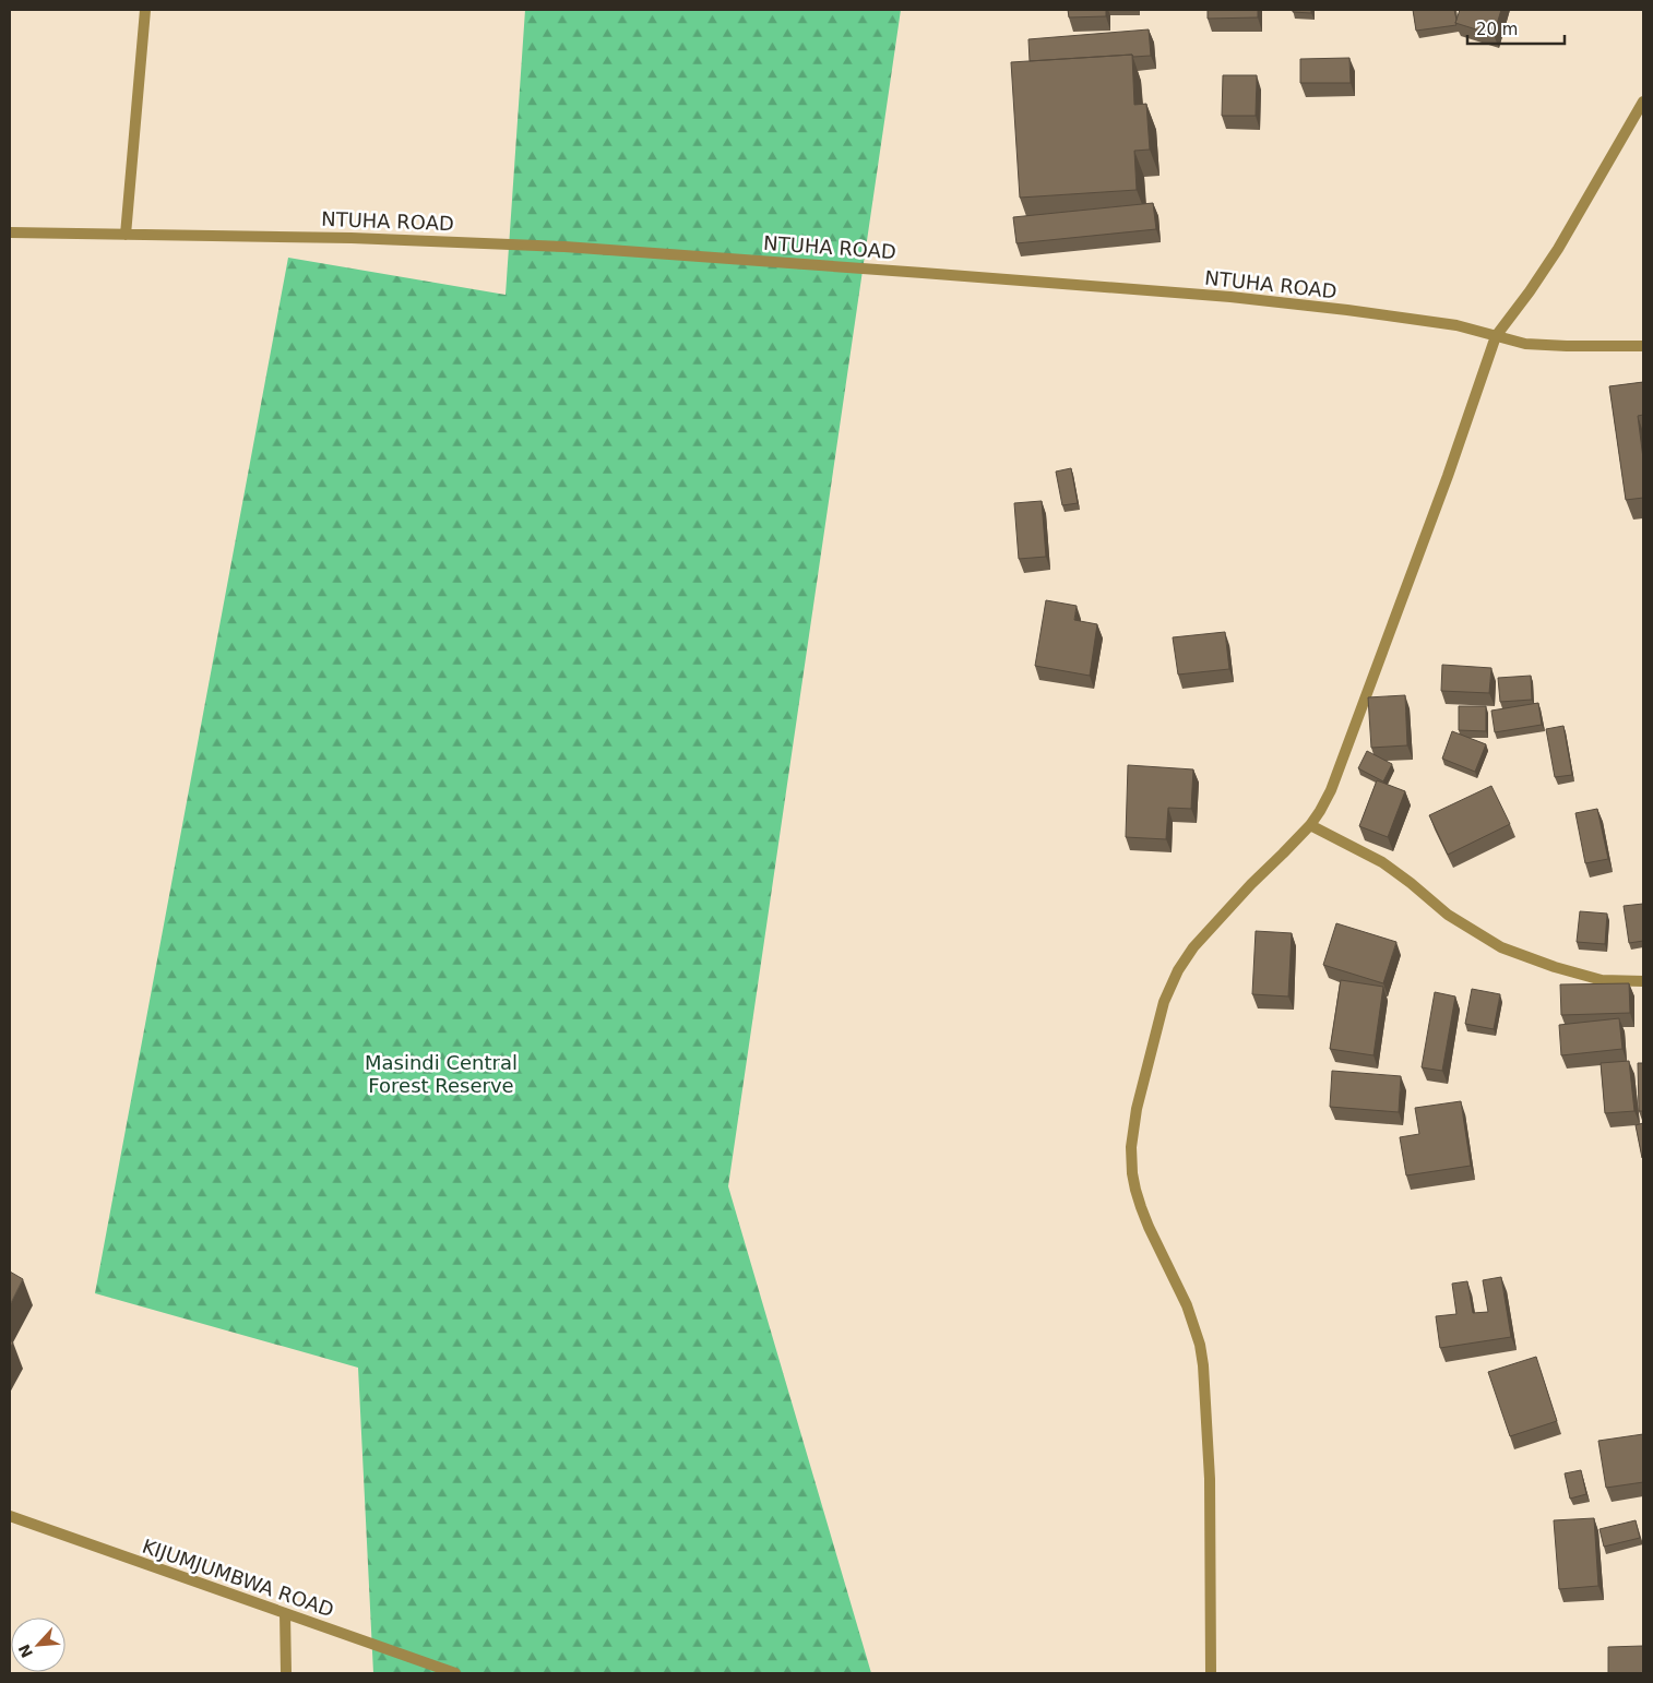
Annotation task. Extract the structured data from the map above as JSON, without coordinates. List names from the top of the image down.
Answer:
{
  "streets": {
    "street": ["NTUHA ROAD", "KIJUMJUMBWA ROAD"]
  },
  "parks": ["Masindi Central Forest Reserve"],
  "scale_bar": "20 m",
  "north": "bottom left"
}
